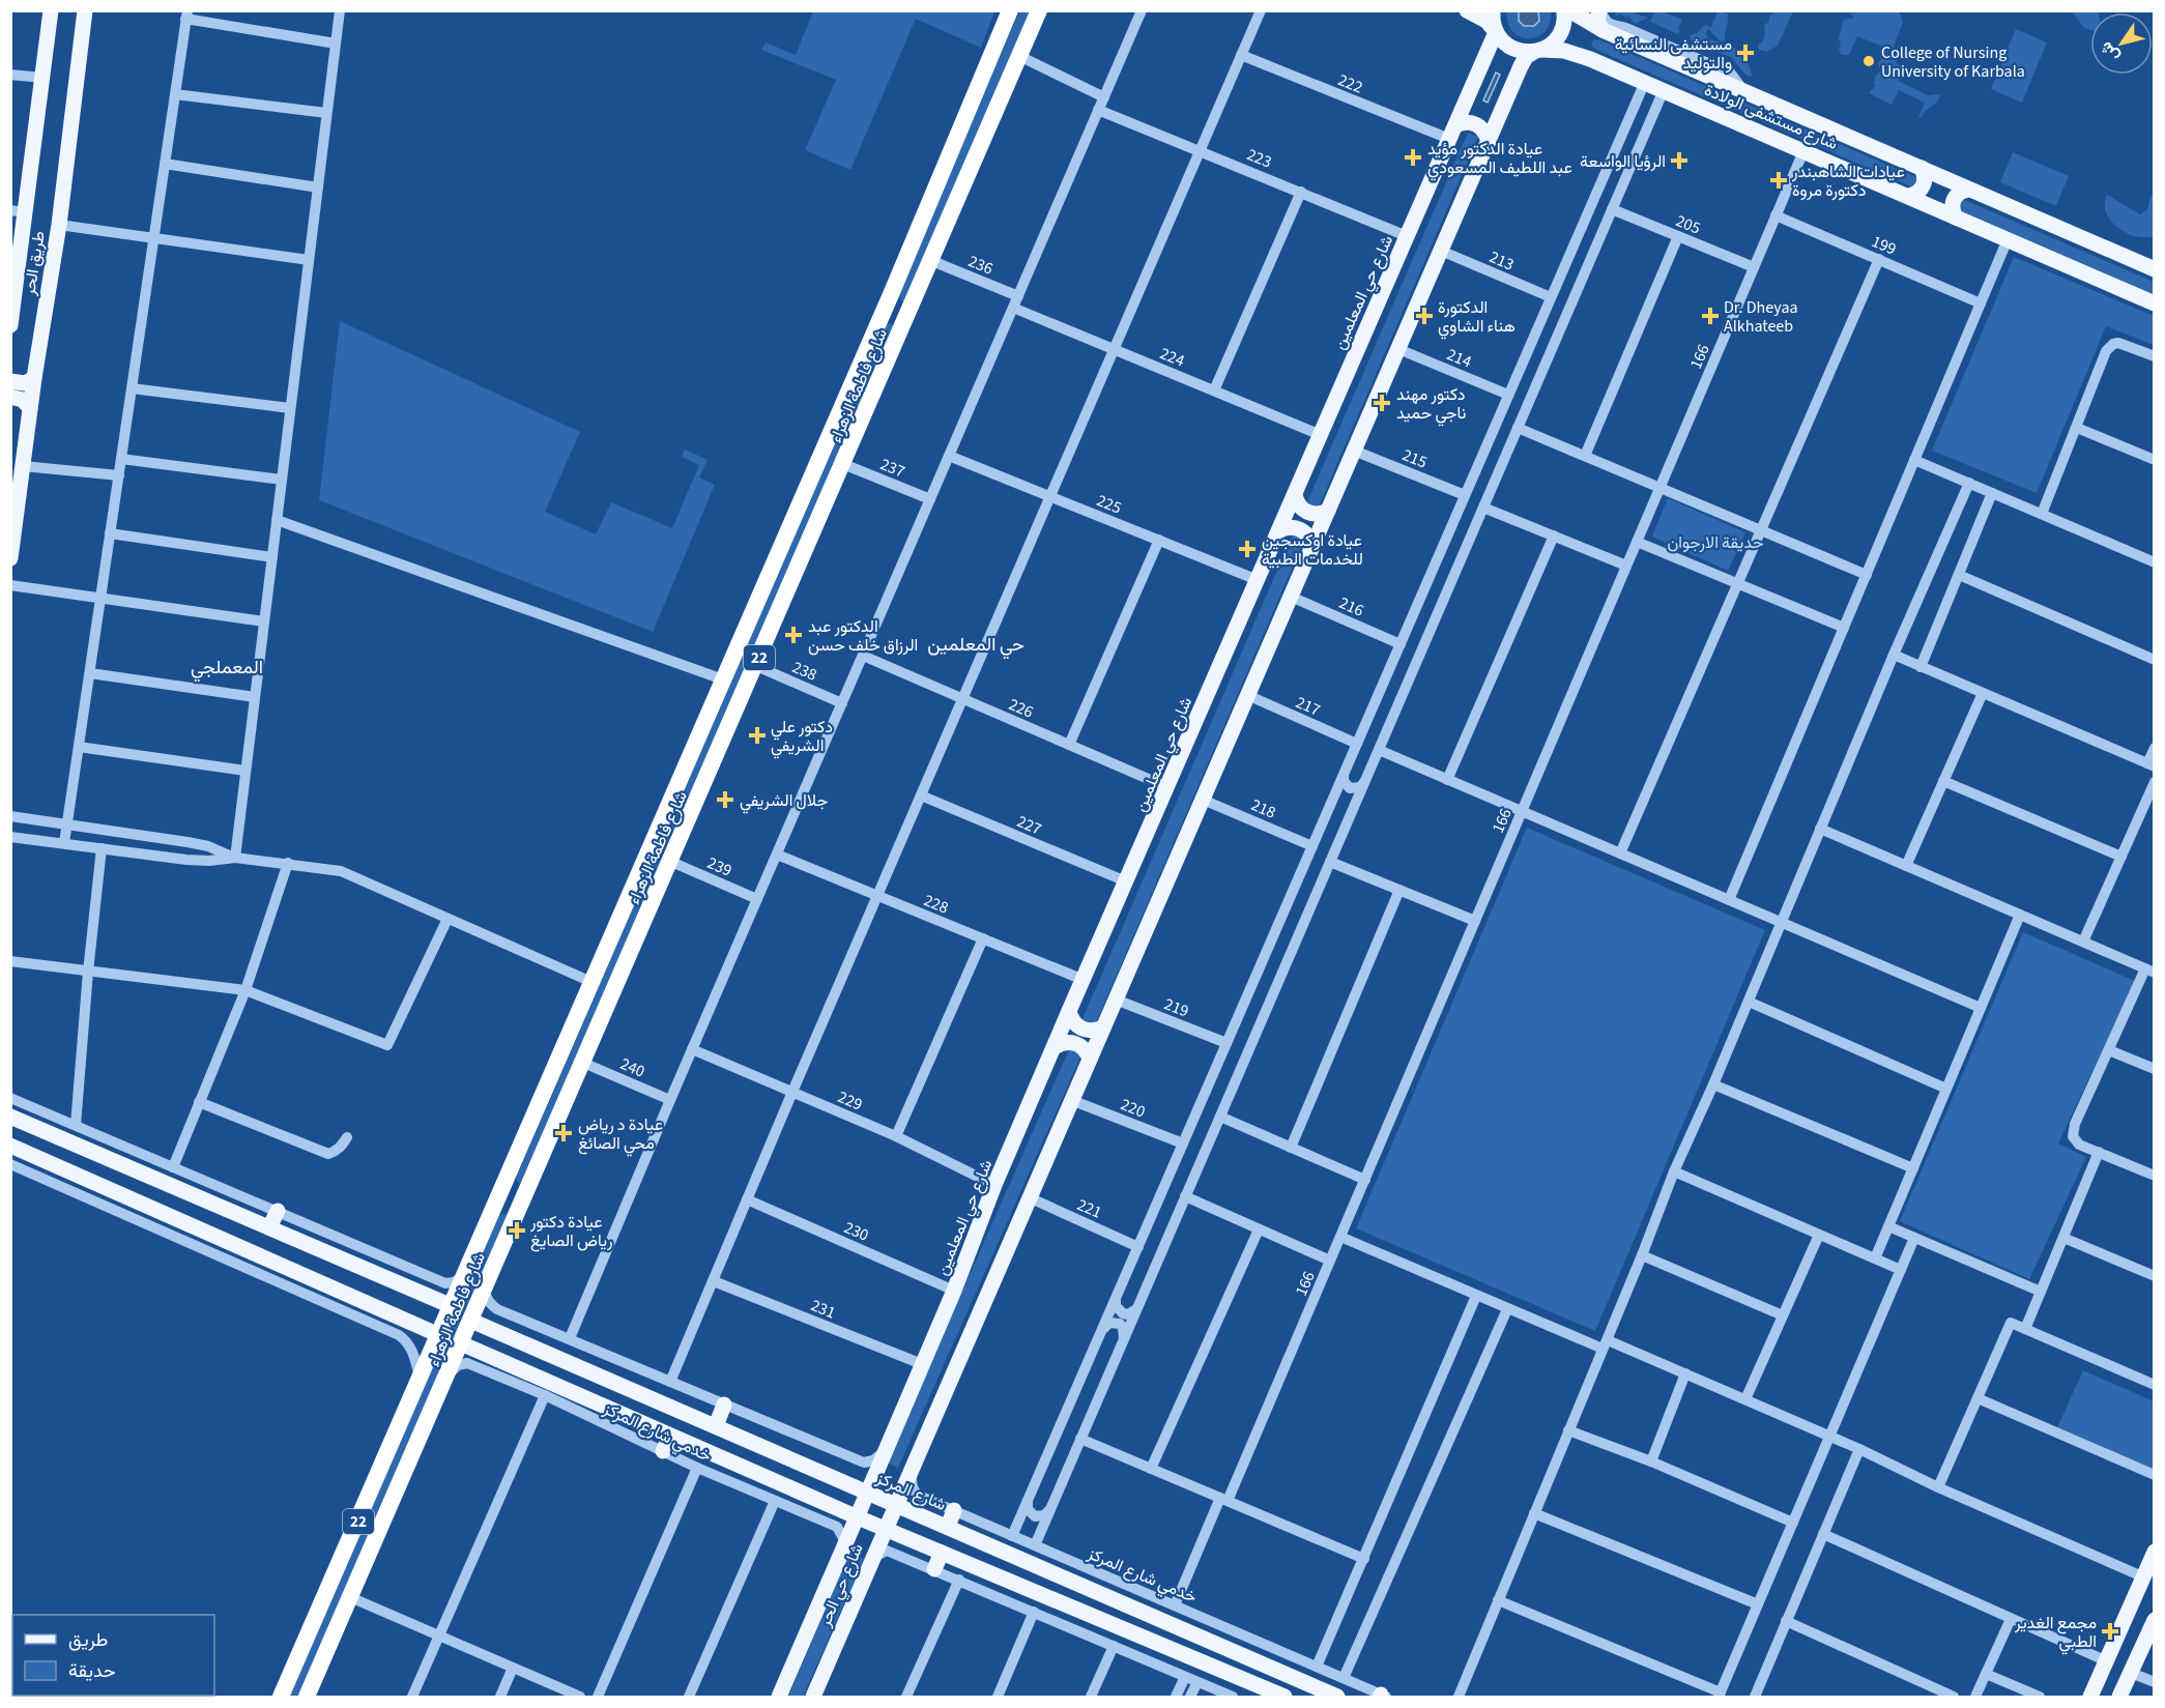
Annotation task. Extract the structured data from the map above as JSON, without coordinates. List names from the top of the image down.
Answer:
{
  "streets": {
    "highway": ["شارع فاطمة الزهراء", "22"],
    "main road": [
      "شارع مستشفى الولادة",
      "طريق الحر",
      "شارع حي المعلمين",
      "شارع المركز",
      "شارع حي الحر"
    ],
    "street": [
      "222",
      "223",
      "205",
      "199",
      "213",
      "236",
      "224",
      "166",
      "214",
      "215",
      "237",
      "225",
      "216",
      "238",
      "217",
      "226",
      "218",
      "227",
      "239",
      "228",
      "219",
      "240",
      "229",
      "220",
      "221",
      "230",
      "231",
      "خدمي شارع المركز"
    ]
  },
  "crossings": [
    ["222", "شارع حي المعلمين"],
    ["شارع مستشفى الولادة", "شارع حي المعلمين"],
    ["شارع مستشفى الولادة", "166"],
    ["223", "شارع حي المعلمين"],
    ["205", "166"],
    ["199", "166"],
    ["236", "شارع فاطمة الزهراء"],
    ["شارع حي المعلمين", "224"],
    ["شارع حي المعلمين", "225"],
    ["شارع حي المعلمين", "226"],
    ["شارع حي المعلمين", "227"],
    ["شارع حي المعلمين", "228"],
    ["شارع حي المعلمين", "229"],
    ["شارع حي المعلمين", "230"],
    ["شارع حي المعلمين", "231"],
    ["شارع حي المعلمين", "شارع المركز"],
    ["شارع حي المعلمين", "شارع حي الحر"],
    ["166", "خدمي شارع المركز"],
    ["شارع فاطمة الزهراء", "237"],
    ["شارع فاطمة الزهراء", "238"],
    ["شارع فاطمة الزهراء", "239"],
    ["شارع فاطمة الزهراء", "240"],
    ["شارع فاطمة الزهراء", "خدمي شارع المركز"],
    ["شارع فاطمة الزهراء", "شارع المركز"],
    ["خدمي شارع المركز", "شارع حي الحر"],
    ["شارع المركز", "شارع حي الحر"]
  ],
  "districts": ["حي المعلمين", "المعملجي"],
  "parks": ["حديقة الارجوان"],
  "places": {
    "health": [
      "مستشفى النسائية والتوليد",
      "عيادة الدكتور مؤيد عبد اللطيف المسعودي",
      "الرؤيا الواسعة",
      "عيادات الشاهبندر دكتورة مروة",
      "الدكتورة هناء الشاوي",
      "Dr. Dheyaa Alkhateeb",
      "دكتور مهند ناجي حميد",
      "عيادة اوكسجين للخدمات الطبية",
      "الدكتور عبد الرزاق خلف حسن",
      "دكتور علي الشريفي",
      "جلال الشريفي",
      "عيادة د رياض محي الصائغ",
      "عيادة دكتور رياض الصايغ",
      "مجمع الغدير الطبي"
    ],
    "other": ["College of Nursing University of Karbala"]
  },
  "legend": ["طريق", "حديقة"],
  "north": "bottom left"
}
